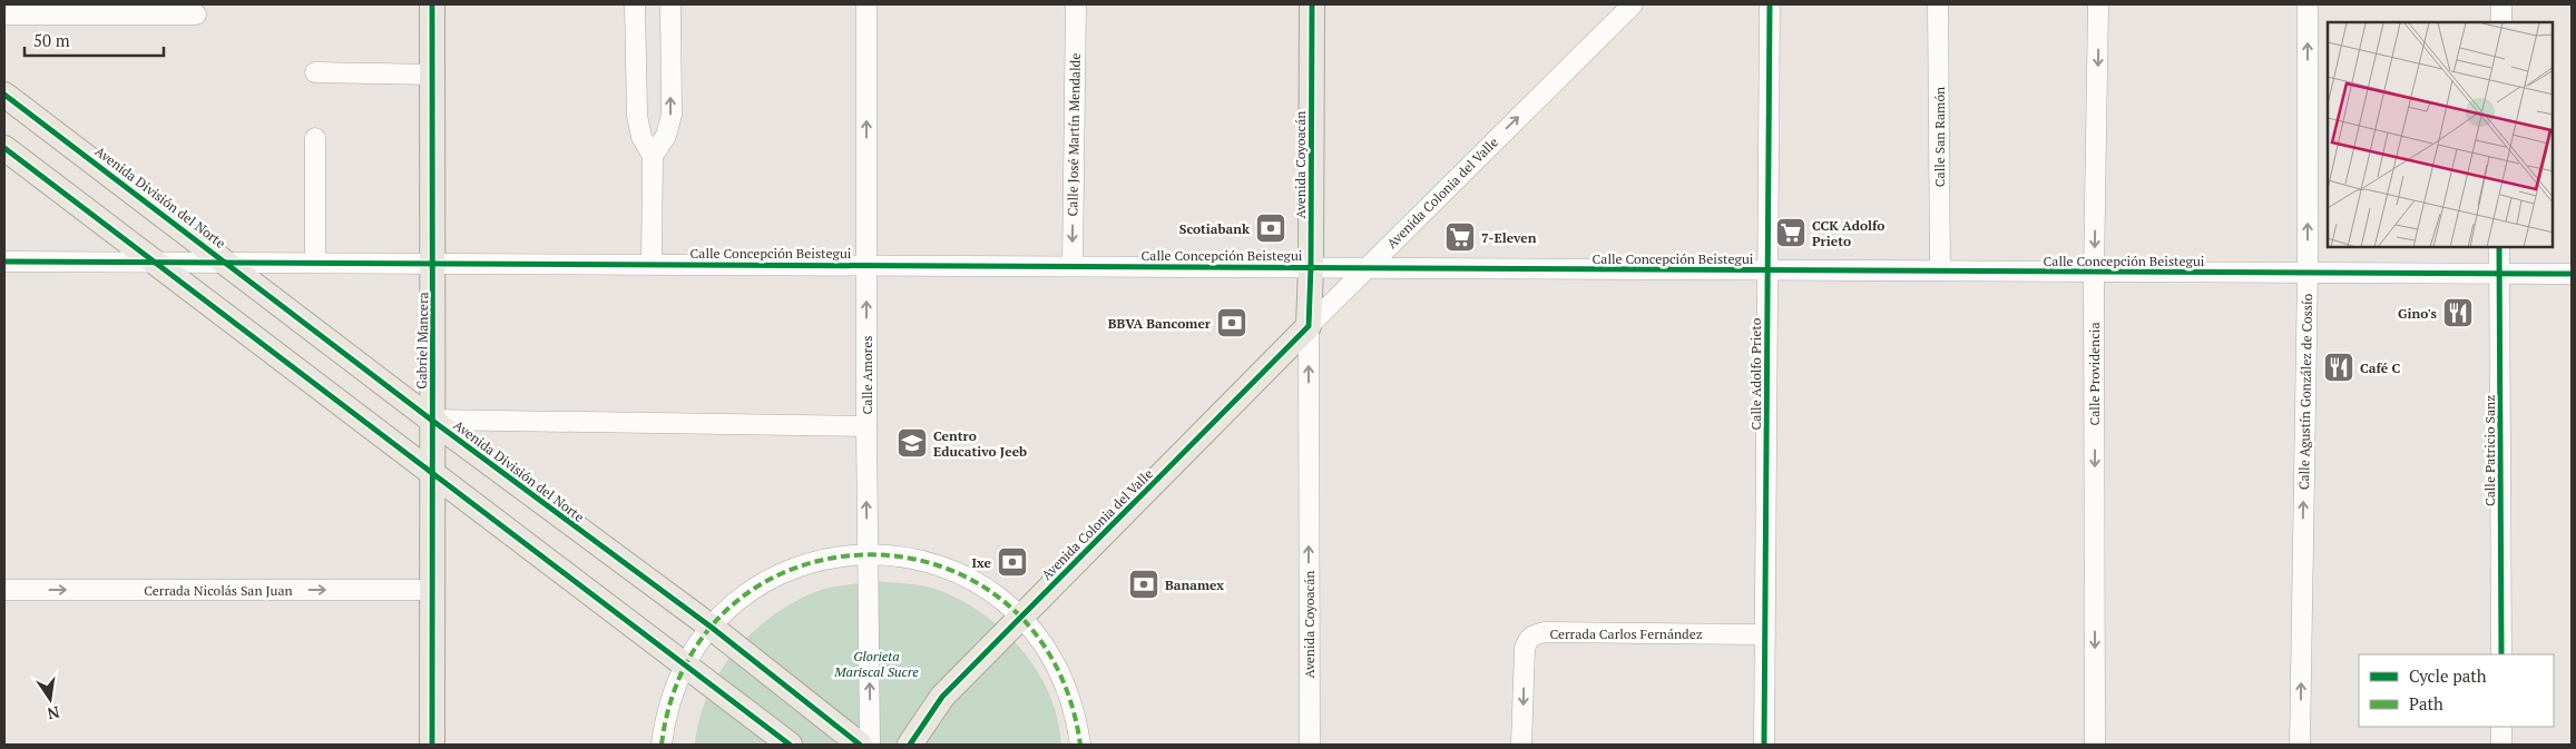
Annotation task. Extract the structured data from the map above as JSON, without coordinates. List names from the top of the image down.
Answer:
{
  "streets": {
    "main road": [
      "Avenida Coyoacán",
      "Avenida Colonia del Valle",
      "Avenida División del Norte",
      "Gabriel Mancera"
    ],
    "street": [
      "Calle José Martín Mendalde",
      "Calle San Ramón",
      "Calle Concepción Beistegui",
      "Calle Adolfo Prieto",
      "Calle Providencia",
      "Calle Amores",
      "Calle Agustín González de Cossío",
      "Calle Patricio Sanz",
      "Cerrada Nicolás San Juan",
      "Cerrada Carlos Fernández"
    ]
  },
  "crossings": [
    ["Calle José Martín Mendalde", "Calle Concepción Beistegui"],
    ["Calle San Ramón", "Calle Concepción Beistegui"],
    ["Avenida Coyoacán", "Avenida Colonia del Valle"],
    ["Avenida Coyoacán", "Calle Concepción Beistegui"],
    ["Avenida Colonia del Valle", "Calle Concepción Beistegui"],
    ["Avenida División del Norte", "Calle Concepción Beistegui"],
    ["Avenida División del Norte", "Gabriel Mancera"],
    ["Calle Concepción Beistegui", "Gabriel Mancera"],
    ["Calle Concepción Beistegui", "Calle Adolfo Prieto"],
    ["Calle Concepción Beistegui", "Calle Providencia"],
    ["Calle Concepción Beistegui", "Calle Amores"],
    ["Calle Concepción Beistegui", "Calle Agustín González de Cossío"],
    ["Calle Concepción Beistegui", "Calle Patricio Sanz"],
    ["Gabriel Mancera", "Cerrada Nicolás San Juan"],
    ["Calle Adolfo Prieto", "Cerrada Carlos Fernández"]
  ],
  "one_way": [
    "Calle José Martín Mendalde",
    "Avenida Coyoacán",
    "Avenida Colonia del Valle",
    "Calle Providencia",
    "Calle Amores",
    "Calle Agustín González de Cossío",
    "Cerrada Nicolás San Juan"
  ],
  "parks": ["Glorieta Mariscal Sucre"],
  "places": {
    "bank": [
      "Scotiabank",
      "BBVA Bancomer",
      "Ixe",
      "Banamex"
    ],
    "supermarket": ["CCK Adolfo Prieto", "7-Eleven"],
    "restaurant": ["Gino's", "Café C"],
    "school or university": ["Centro Educativo Jeeb"]
  },
  "legend": ["Cycle path", "Path"],
  "scale_bar": "50 m",
  "north": "bottom"
}
